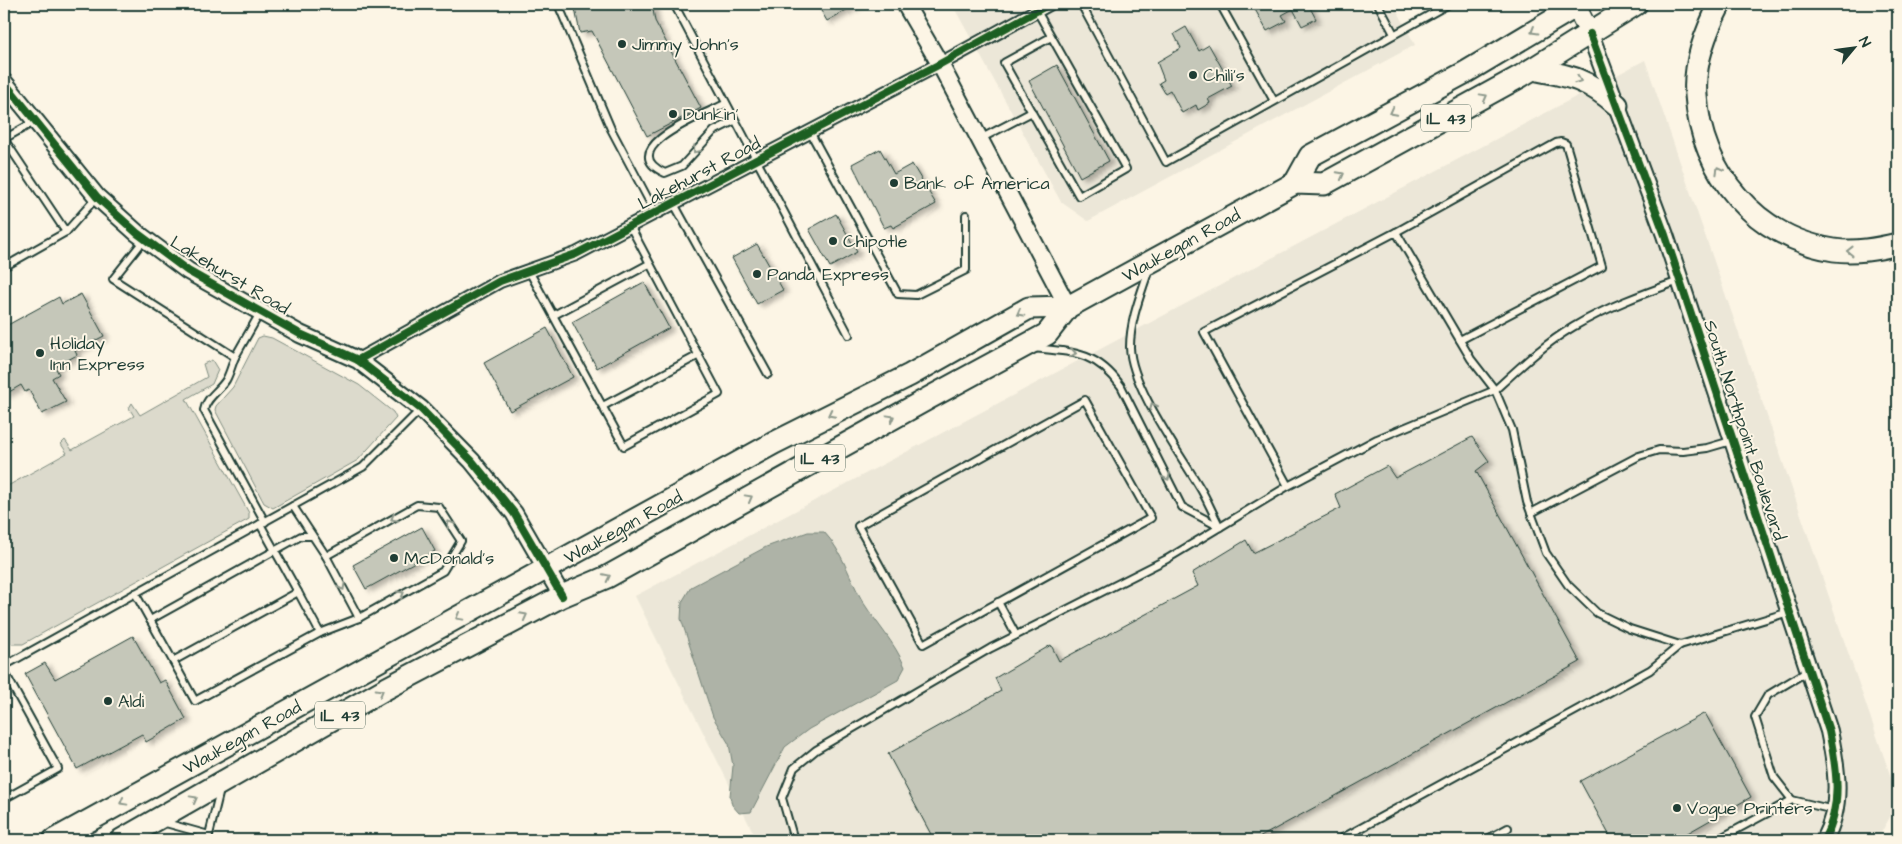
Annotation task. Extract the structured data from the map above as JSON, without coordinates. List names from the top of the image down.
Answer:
{
  "streets": {
    "main road": ["IL 43", "Waukegan Road"],
    "street": ["Lakehurst Road", "South Northpoint Boulevard"]
  },
  "crossings": [
    ["IL 43", "Waukegan Road"],
    ["IL 43", "South Northpoint Boulevard"],
    ["Lakehurst Road", "Waukegan Road"]
  ],
  "places": [
    "Jimmy John's",
    "Chili's",
    "Dunkin'",
    "Bank of America",
    "Chipotle",
    "Panda Express",
    "Holiday Inn Express",
    "McDonald's",
    "Aldi",
    "Vogue Printers"
  ],
  "north": "top right"
}
